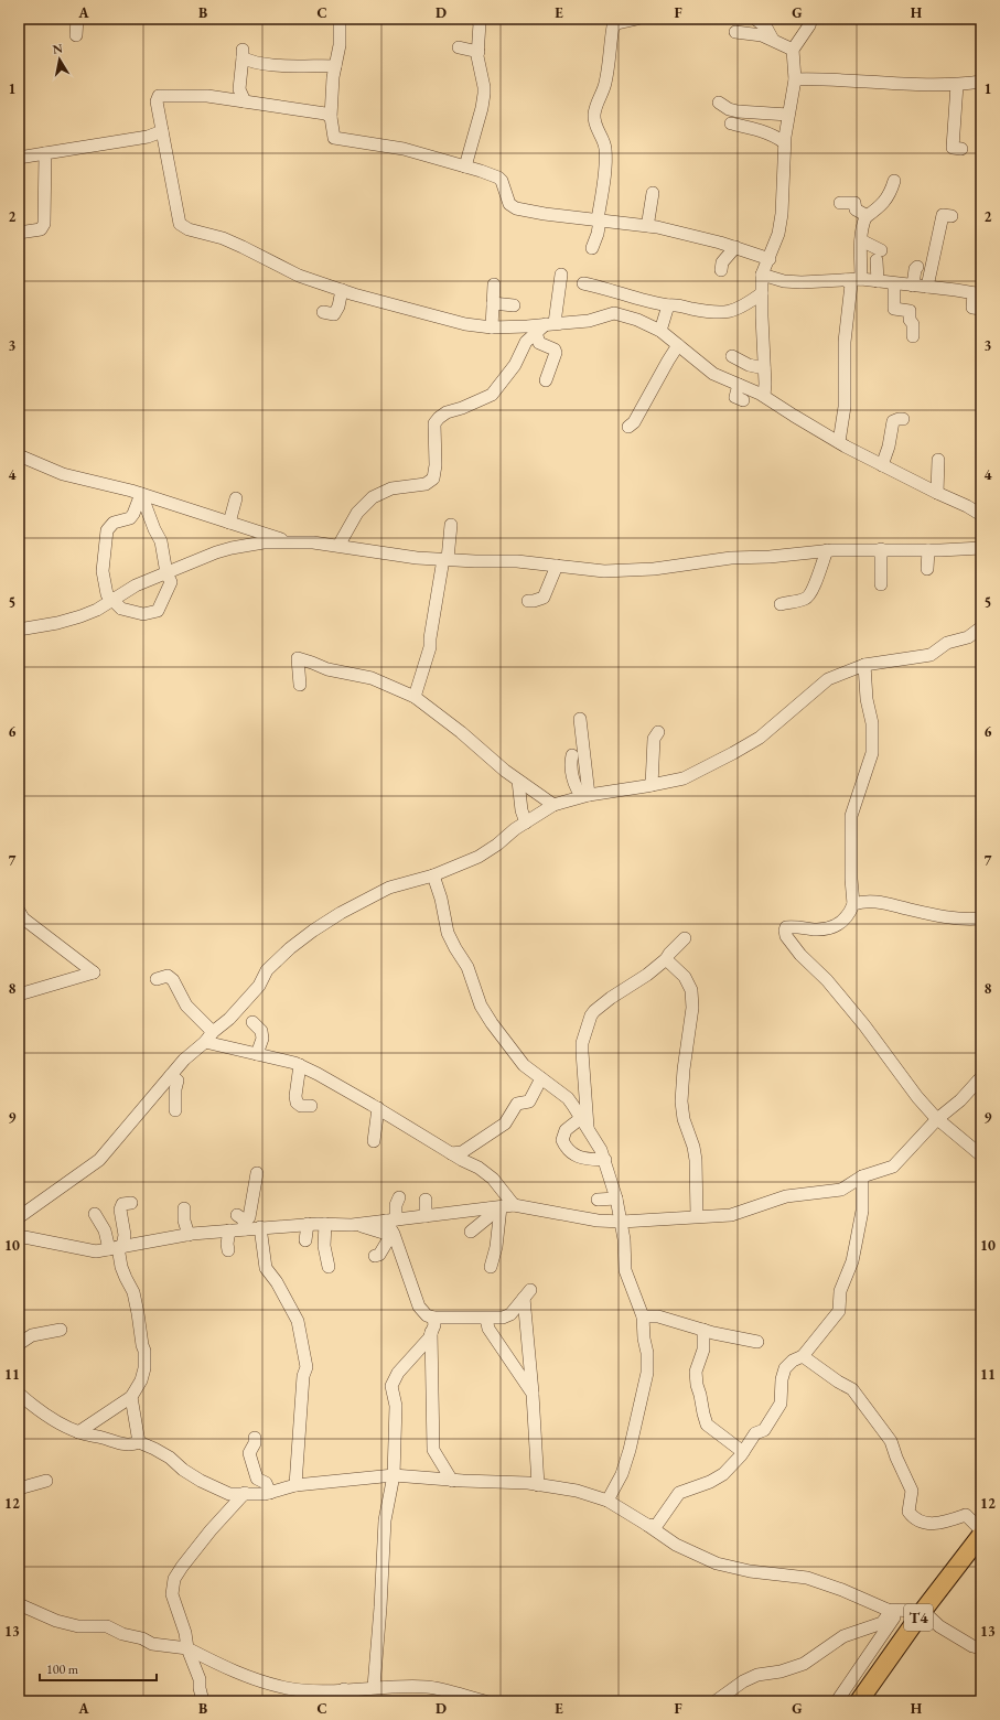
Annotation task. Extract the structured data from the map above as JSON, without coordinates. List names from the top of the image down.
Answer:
{
  "streets": {
    "highway": ["T4"]
  },
  "scale_bar": "100 m",
  "north": "top",
  "grid": {
    "columns": [
      "A",
      "B",
      "C",
      "D",
      "E",
      "F",
      "G",
      "H"
    ],
    "rows": [
      "1",
      "2",
      "3",
      "4",
      "5",
      "6",
      "7",
      "8",
      "9",
      "10",
      "11",
      "12",
      "13"
    ]
  }
}
